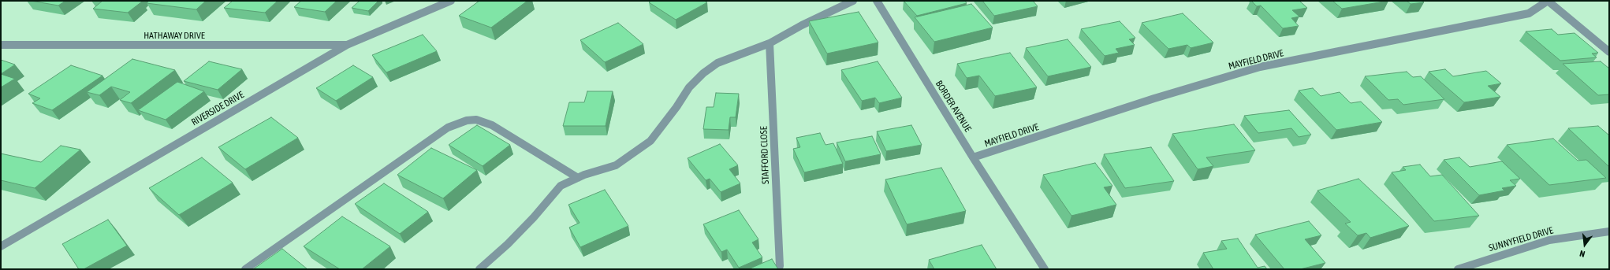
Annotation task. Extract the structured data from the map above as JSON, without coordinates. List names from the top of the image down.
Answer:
{
  "streets": {
    "street": [
      "HATHAWAY DRIVE",
      "MAYFIELD DRIVE",
      "BORDER AVENUE",
      "RIVERSIDE DRIVE",
      "STAFFORD CLOSE",
      "SUNNYFIELD DRIVE"
    ]
  },
  "crossings": [
    ["HATHAWAY DRIVE", "RIVERSIDE DRIVE"],
    ["MAYFIELD DRIVE", "BORDER AVENUE"]
  ],
  "north": "bottom"
}
